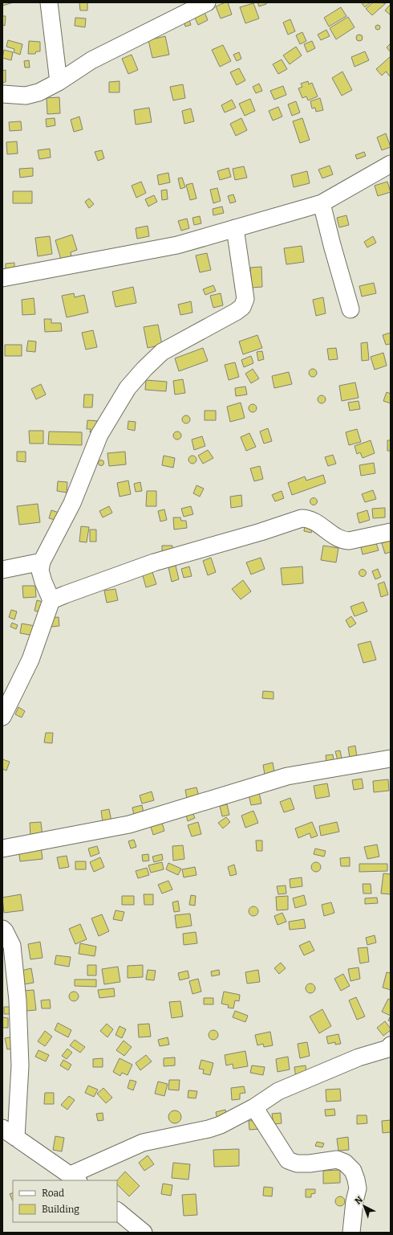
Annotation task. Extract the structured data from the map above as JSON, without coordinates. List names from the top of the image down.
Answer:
{
  "legend": ["Road", "Building"],
  "north": "top left"
}
